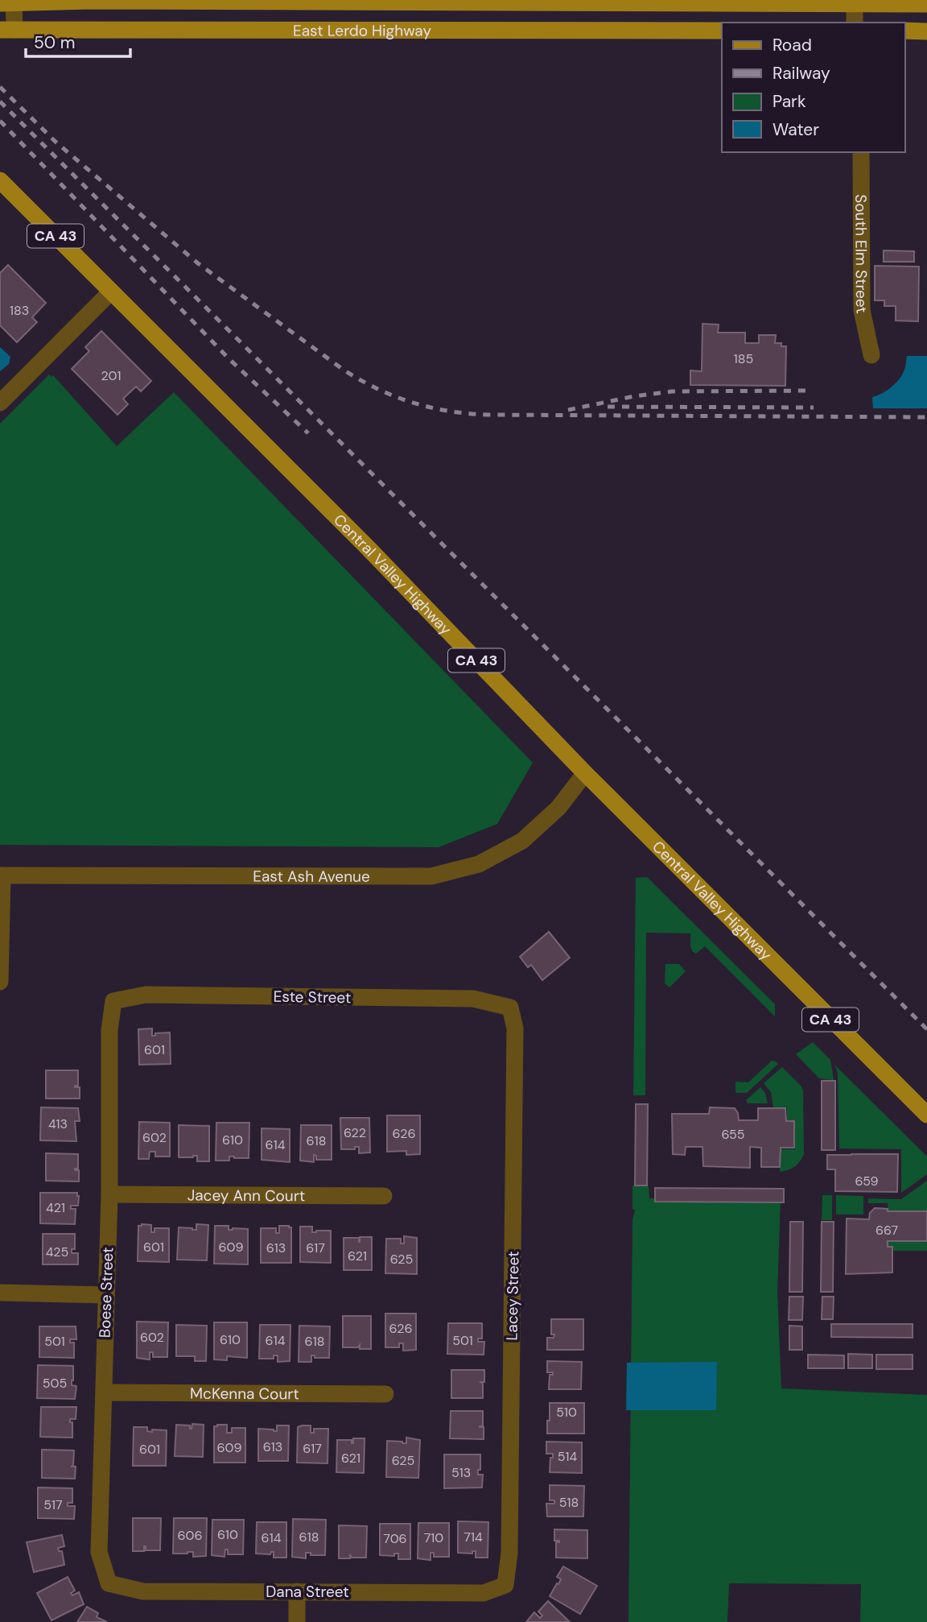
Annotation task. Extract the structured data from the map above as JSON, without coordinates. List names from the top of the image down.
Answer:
{
  "streets": {
    "main road": ["East Lerdo Highway", "CA 43", "Central Valley Highway"],
    "street": [
      "South Elm Street",
      "East Ash Avenue",
      "Este Street",
      "Jacey Ann Court",
      "Boese Street",
      "Lacey Street",
      "McKenna Court",
      "Dana Street"
    ]
  },
  "crossings": [
    ["Central Valley Highway", "East Ash Avenue"],
    ["Este Street", "Boese Street"],
    ["Este Street", "Lacey Street"],
    ["Jacey Ann Court", "Boese Street"],
    ["Boese Street", "McKenna Court"],
    ["Boese Street", "Dana Street"],
    ["Lacey Street", "Dana Street"]
  ],
  "house_numbers": [
    "183",
    "185",
    "201",
    "601",
    "413",
    "622",
    "626",
    "655",
    "602",
    "610",
    "618",
    "614",
    "659",
    "421",
    "667",
    "601",
    "609",
    "613",
    "617",
    "425",
    "621",
    "625",
    "626",
    "602",
    "610",
    "614",
    "501",
    "501",
    "618",
    "505",
    "510",
    "613",
    "609",
    "617",
    "601",
    "514",
    "621",
    "625",
    "513",
    "518",
    "517",
    "610",
    "606",
    "618",
    "714",
    "614",
    "710",
    "706"
  ],
  "legend": [
    "Road",
    "Railway",
    "Park",
    "Water"
  ],
  "scale_bar": "50 m"
}
